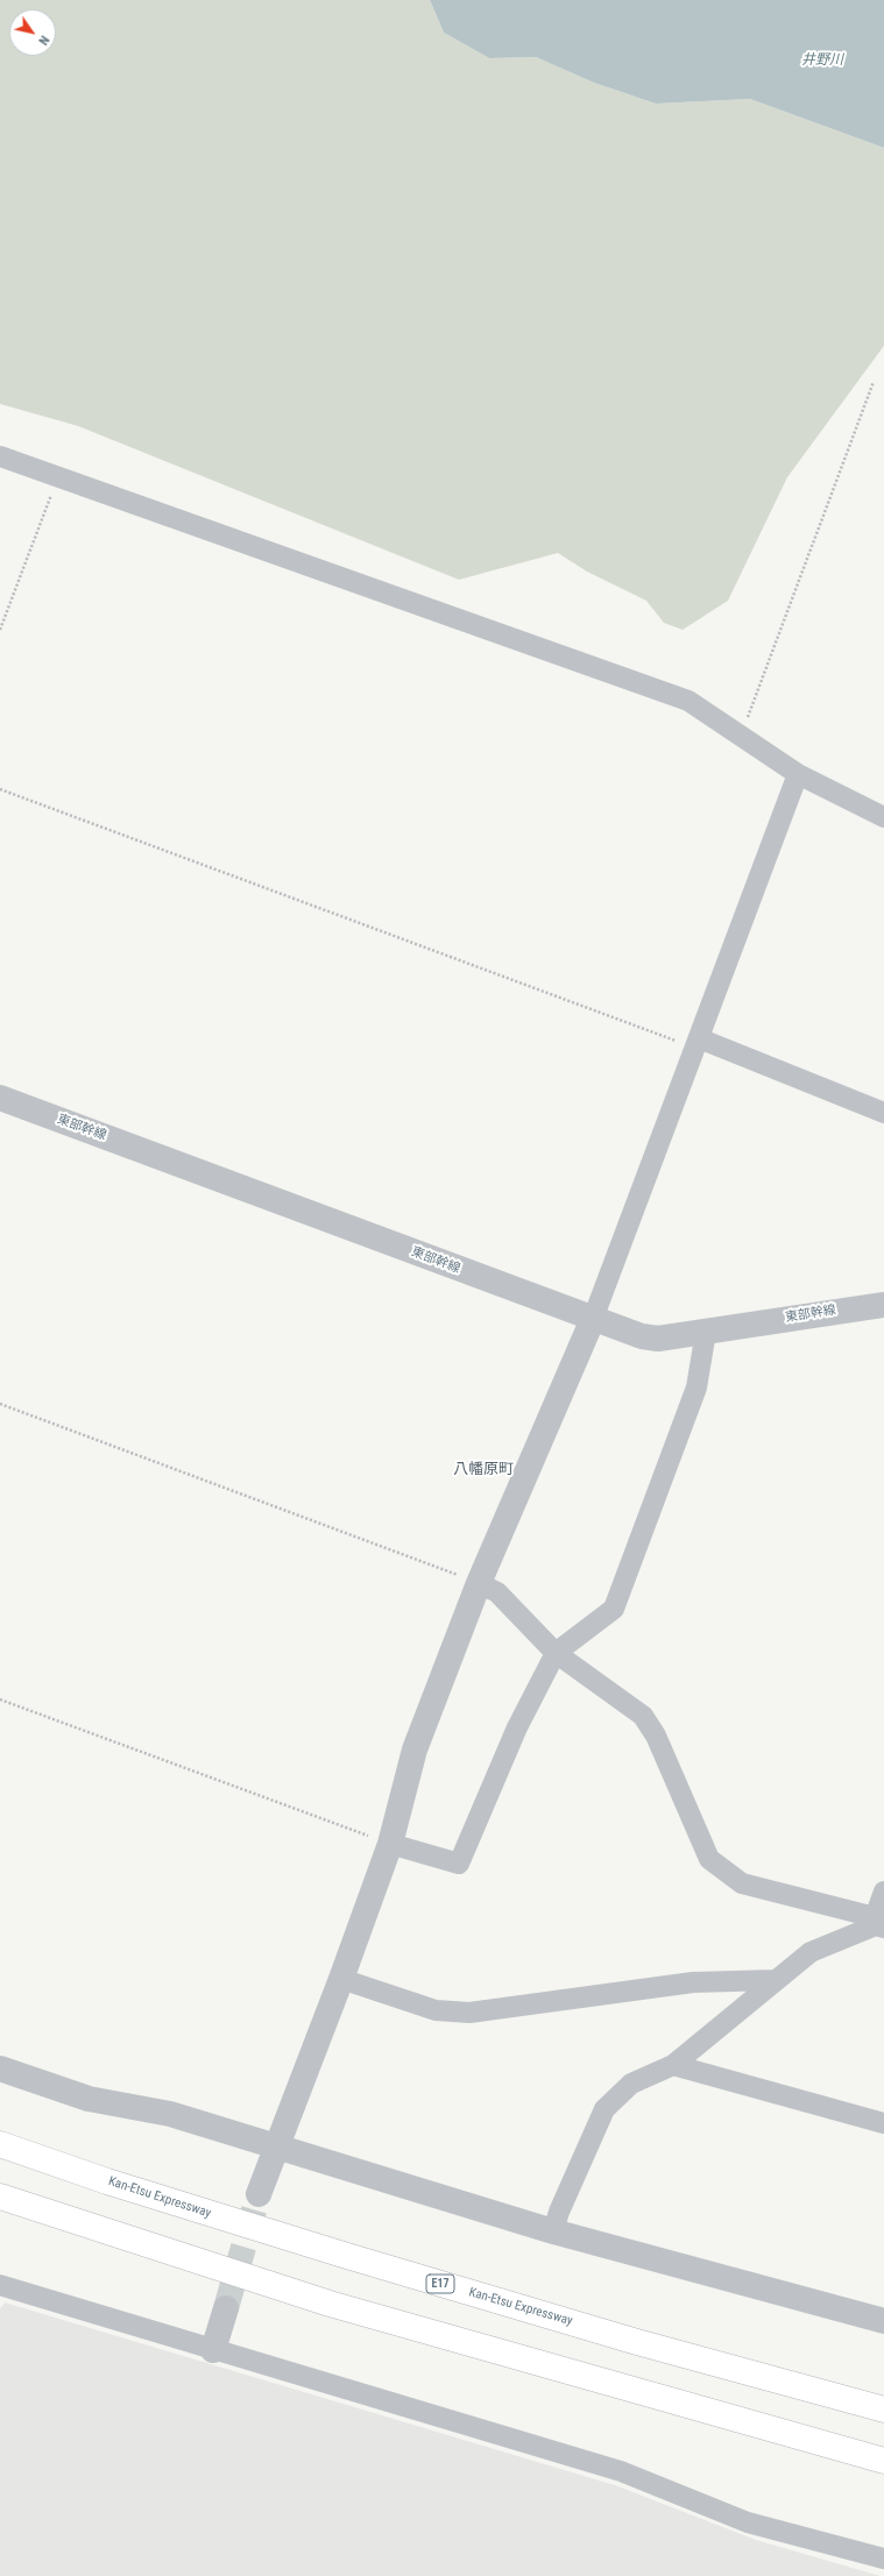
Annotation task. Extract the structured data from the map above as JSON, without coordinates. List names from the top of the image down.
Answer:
{
  "streets": {
    "highway": ["Kan-Etsu Expressway", "E17"],
    "street": ["東部幹線"]
  },
  "districts": ["八幡原町"],
  "water": ["井野川"],
  "north": "bottom right"
}
